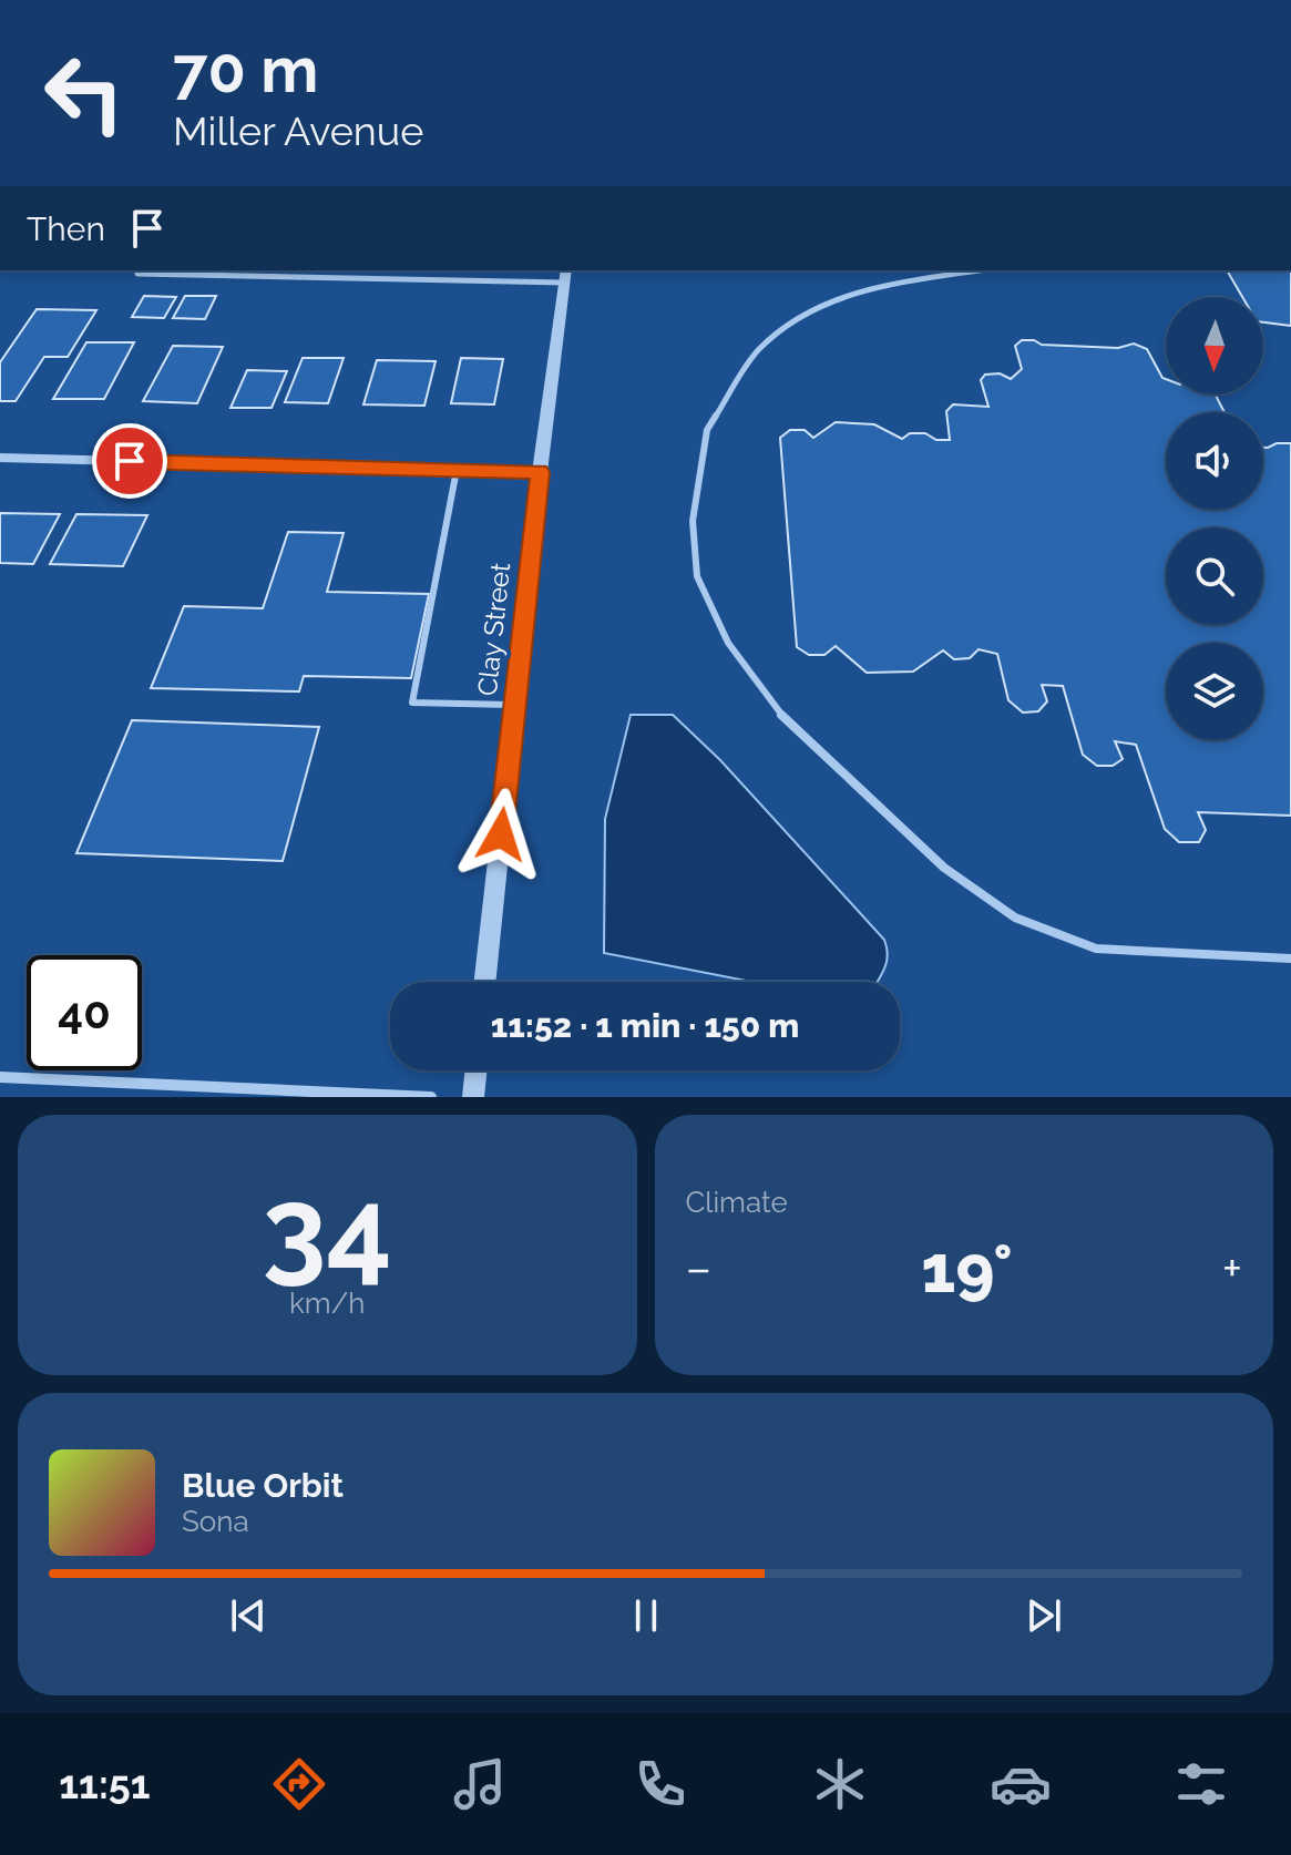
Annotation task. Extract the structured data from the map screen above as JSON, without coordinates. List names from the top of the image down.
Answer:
{
  "streets": {
    "street": ["Clay Street"]
  },
  "north": "bottom",
  "page": {
    "turn": ["70 m", "Miller Avenue"],
    "then": "Then",
    "limit": "40",
    "trip": "11:52 · 1 min · 150 m",
    "tile": [
      ["34", "km/h"],
      "Climate"
    ],
    "heat": ["−", "19°", "+"],
    "song": ["Blue Orbit", "Sona"],
    "tabs": "11:51"
  }
}
